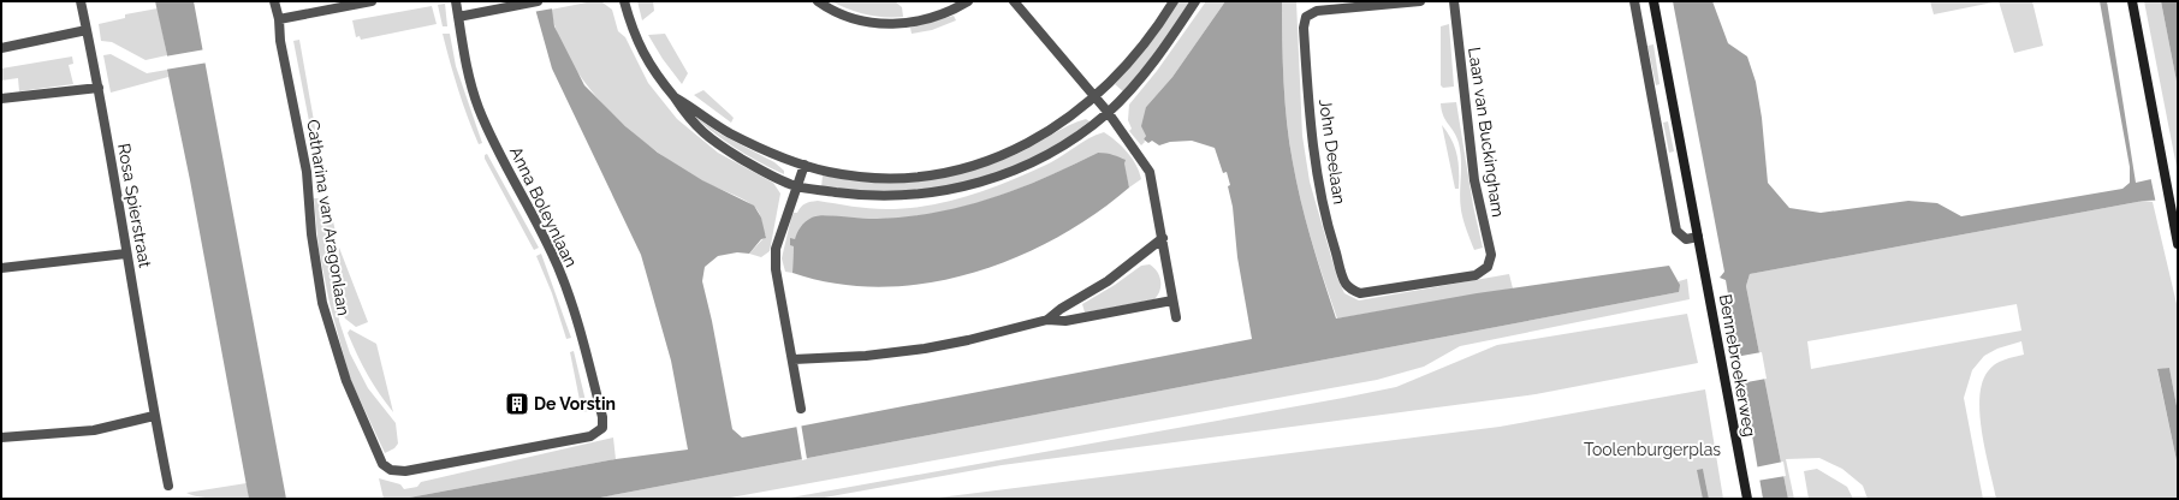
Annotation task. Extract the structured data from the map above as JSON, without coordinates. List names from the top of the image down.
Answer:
{
  "streets": {
    "street": [
      "Laan van Buckingham",
      "John Deelaan",
      "Rosa Spierstraat",
      "Anna Boleynlaan",
      "Catharina van Aragonlaan",
      "Bennebroekerweg"
    ]
  },
  "crossings": [
    ["Laan van Buckingham", "John Deelaan"],
    ["Anna Boleynlaan", "Catharina van Aragonlaan"]
  ],
  "parks": ["Toolenburgerplas"],
  "places": {
    "building": ["De Vorstin"]
  }
}
